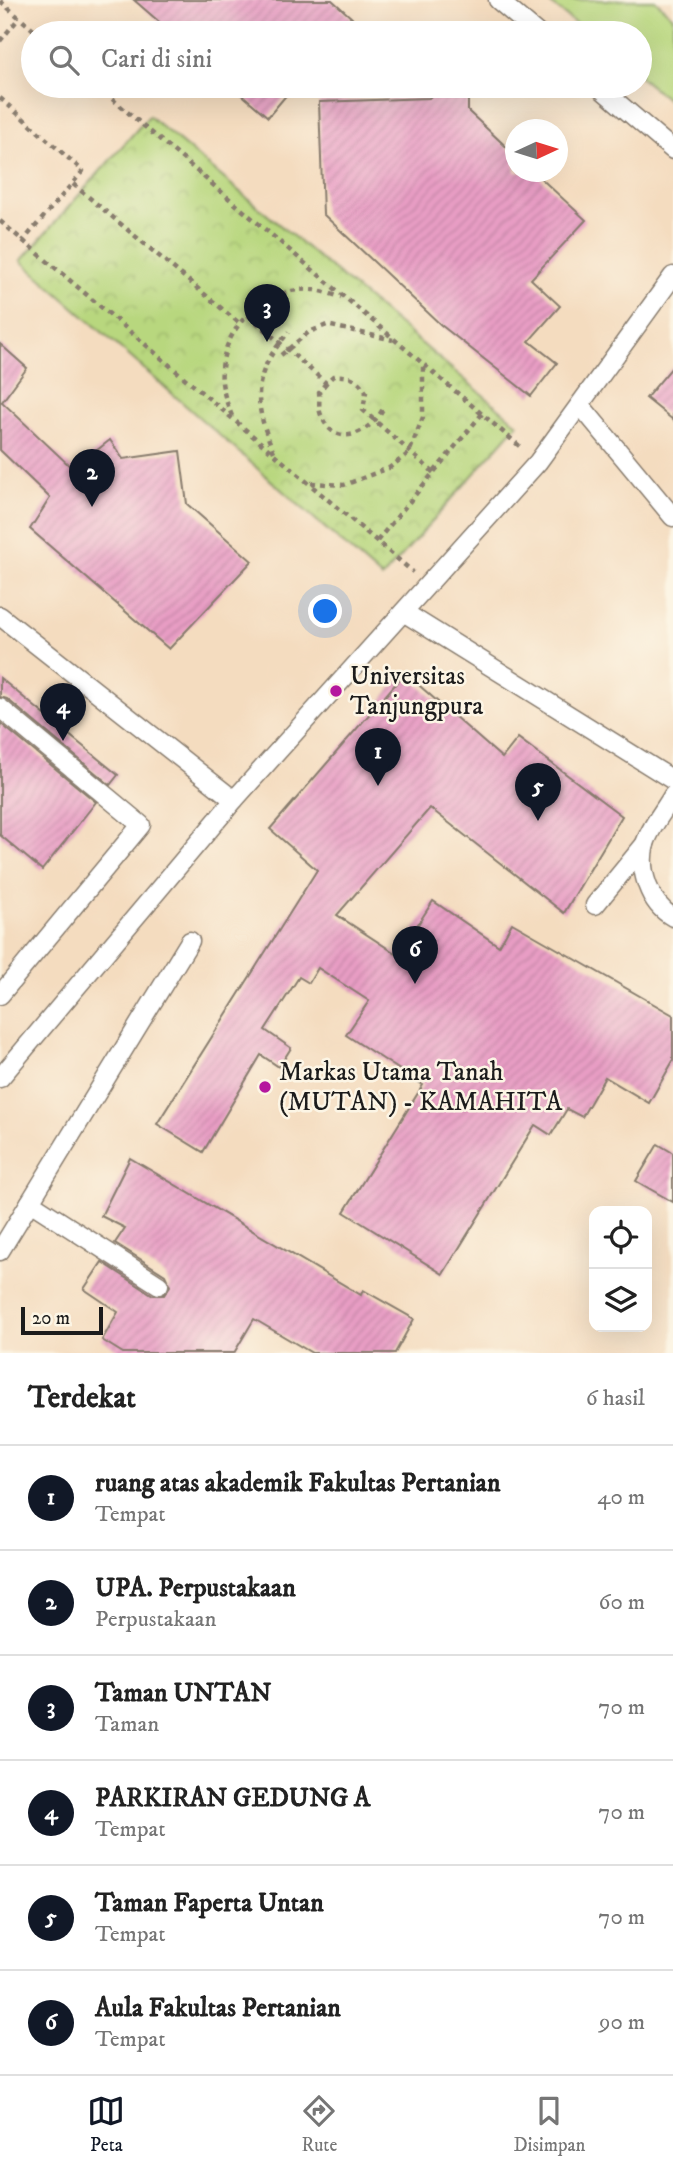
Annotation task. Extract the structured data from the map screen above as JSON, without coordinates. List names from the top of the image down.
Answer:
{
  "places": ["Universitas Tanjungpura", "Markas Utama Tanah (MUTAN) - KAMAHITA"],
  "scale_bar": "20 m",
  "north": "right",
  "page": {
    "search": "Cari di sini",
    "pins": [
      "3",
      "2",
      "4",
      "1",
      "5",
      "6"
    ],
    "scale": "20 m",
    "heading": ["Terdekat", "6 hasil"],
    "list": [
      {
        "mark": "1",
        "name": "ruang atas akademik Fakultas Pertanian",
        "note": "Tempat",
        "value": "40 m"
      },
      {
        "mark": "2",
        "name": "UPA. Perpustakaan",
        "note": "Perpustakaan",
        "value": "60 m"
      },
      {
        "mark": "3",
        "name": "Taman UNTAN",
        "note": "Taman",
        "value": "70 m"
      },
      {
        "mark": "4",
        "name": "PARKIRAN GEDUNG A",
        "note": "Tempat",
        "value": "70 m"
      },
      {
        "mark": "5",
        "name": "Taman Faperta Untan",
        "note": "Tempat",
        "value": "70 m"
      },
      {
        "mark": "6",
        "name": "Aula Fakultas Pertanian",
        "note": "Tempat",
        "value": "90 m"
      }
    ],
    "nav": ["Peta", "Rute", "Disimpan"]
  }
}
